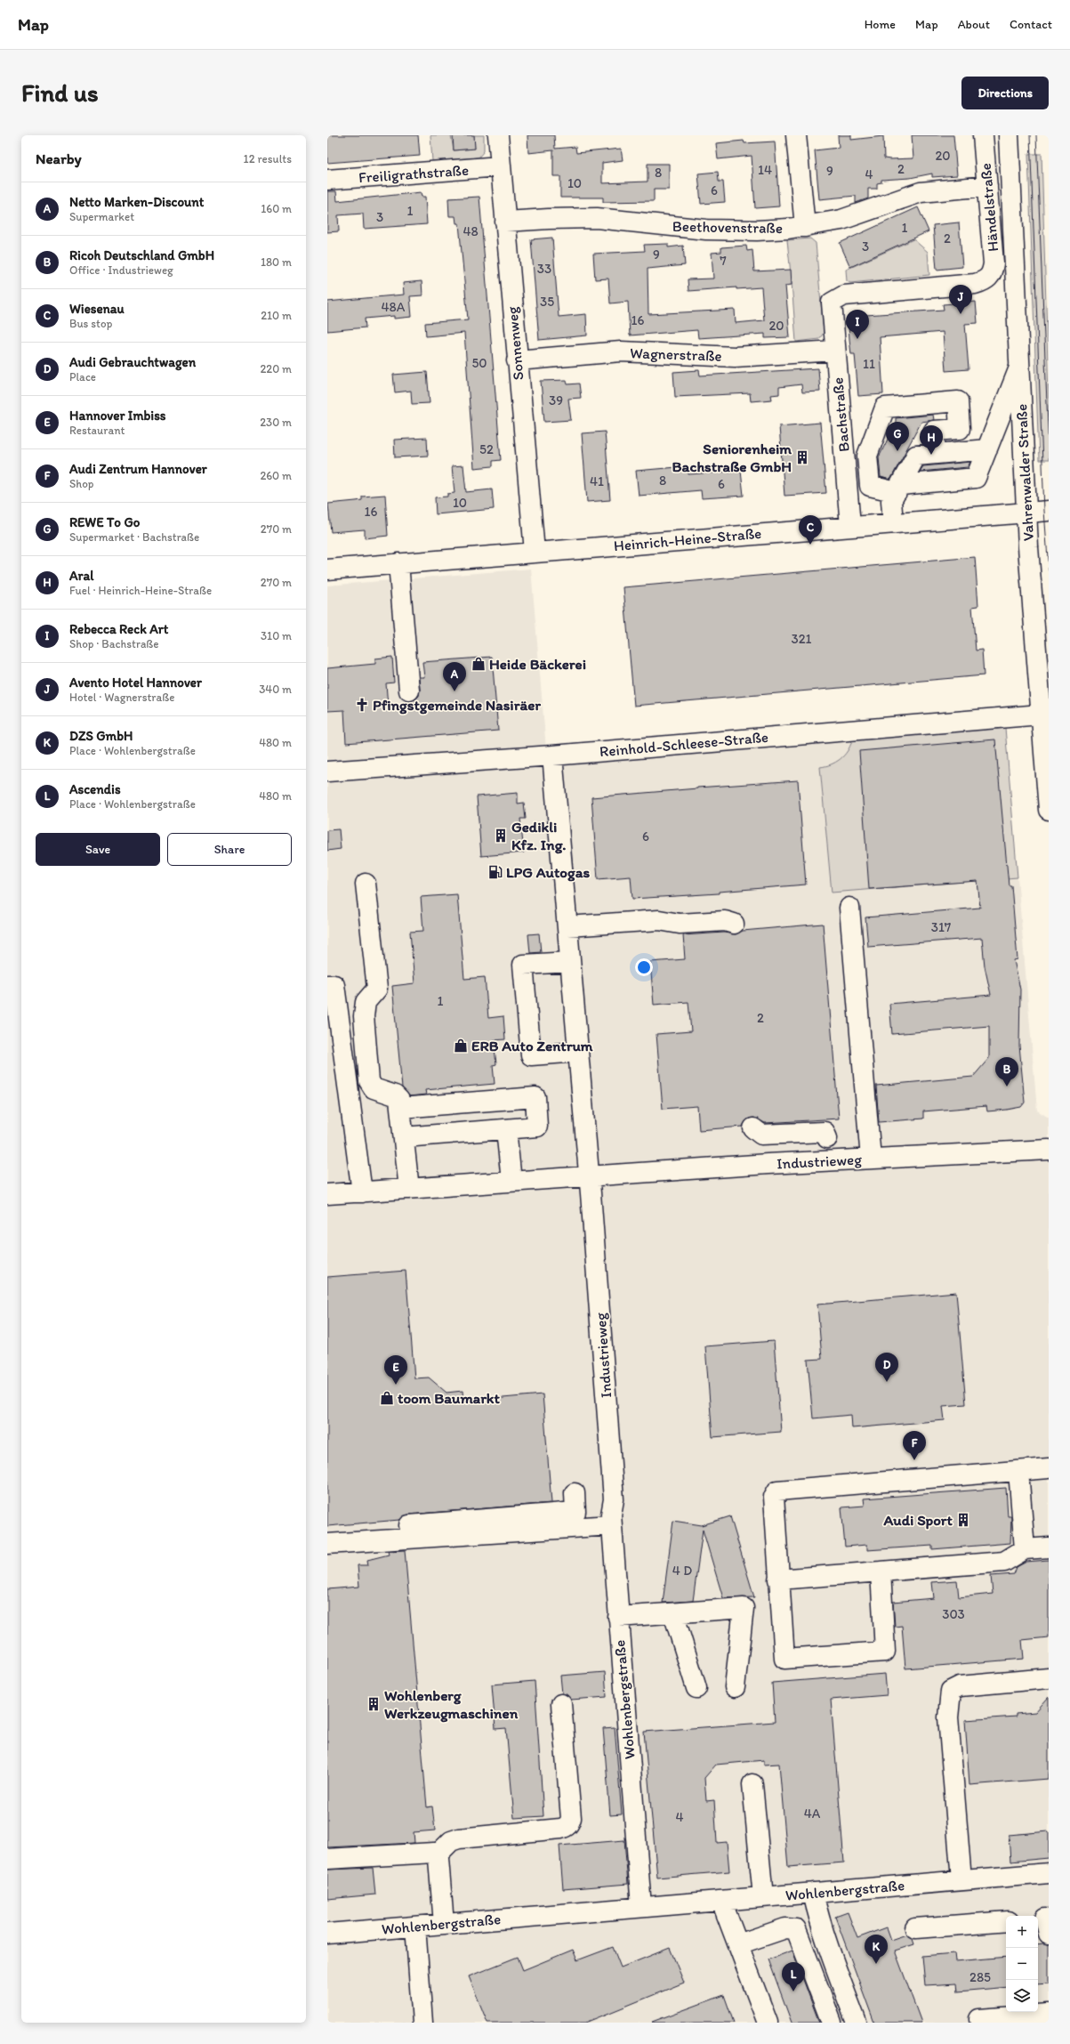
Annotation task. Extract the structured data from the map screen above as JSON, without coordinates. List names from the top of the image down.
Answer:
{
  "streets": {
    "street": [
      "Freiligrathstraße",
      "Händelstraße",
      "Beethovenstraße",
      "Sonnenweg",
      "Wagnerstraße",
      "Bachstraße",
      "Vahrenwalder Straße",
      "Heinrich-Heine-Straße",
      "Reinhold-Schleese-Straße",
      "Industrieweg",
      "Wohlenbergstraße"
    ]
  },
  "crossings": [
    ["Freiligrathstraße", "Sonnenweg"],
    ["Händelstraße", "Beethovenstraße"],
    ["Händelstraße", "Bachstraße"],
    ["Beethovenstraße", "Sonnenweg"],
    ["Sonnenweg", "Wagnerstraße"],
    ["Sonnenweg", "Heinrich-Heine-Straße"],
    ["Wagnerstraße", "Bachstraße"],
    ["Bachstraße", "Heinrich-Heine-Straße"],
    ["Vahrenwalder Straße", "Heinrich-Heine-Straße"],
    ["Vahrenwalder Straße", "Reinhold-Schleese-Straße"],
    ["Industrieweg", "Wohlenbergstraße"]
  ],
  "places": {
    "building": [
      "Seniorenheim Bachstraße GmbH",
      "Gedikli Kfz. Ing.",
      "Audi Sport",
      "Wohlenberg Werkzeugmaschinen"
    ],
    "shop": ["Heide Bäckerei", "ERB Auto Zentrum", "toom Baumarkt"],
    "church": ["Pfingstgemeinde Nasiräer"],
    "fuel station": ["LPG Autogas"]
  },
  "house_numbers": [
    "20",
    "2",
    "14",
    "9",
    "8",
    "4",
    "10",
    "6",
    "1",
    "3",
    "1",
    "48",
    "2",
    "3",
    "9",
    "7",
    "33",
    "35",
    "48A",
    "16",
    "20",
    "50",
    "11",
    "39",
    "52",
    "8",
    "41",
    "6",
    "10",
    "16",
    "321",
    "6",
    "317",
    "1",
    "2",
    "4 D",
    "303",
    "4A",
    "4",
    "285"
  ],
  "page": {
    "header": "Map",
    "nav": [
      "Home",
      "Map",
      "About",
      "Contact"
    ],
    "buttons": [
      "Directions",
      ["Save", "Share"]
    ],
    "title": "Find us",
    "heading": ["Nearby", "12 results"],
    "list": [
      {
        "mark": "A",
        "name": "Netto Marken-Discount",
        "note": "Supermarket",
        "value": "160 m"
      },
      {
        "mark": "B",
        "name": "Ricoh Deutschland GmbH",
        "note": "Office · Industrieweg",
        "value": "180 m"
      },
      {
        "mark": "C",
        "name": "Wiesenau",
        "note": "Bus stop",
        "value": "210 m"
      },
      {
        "mark": "D",
        "name": "Audi Gebrauchtwagen",
        "note": "Place",
        "value": "220 m"
      },
      {
        "mark": "E",
        "name": "Hannover Imbiss",
        "note": "Restaurant",
        "value": "230 m"
      },
      {
        "mark": "F",
        "name": "Audi Zentrum Hannover",
        "note": "Shop",
        "value": "260 m"
      },
      {
        "mark": "G",
        "name": "REWE To Go",
        "note": "Supermarket · Bachstraße",
        "value": "270 m"
      },
      {
        "mark": "H",
        "name": "Aral",
        "note": "Fuel · Heinrich-Heine-Straße",
        "value": "270 m"
      },
      {
        "mark": "I",
        "name": "Rebecca Reck Art",
        "note": "Shop · Bachstraße",
        "value": "310 m"
      },
      {
        "mark": "J",
        "name": "Avento Hotel Hannover",
        "note": "Hotel · Wagnerstraße",
        "value": "340 m"
      },
      {
        "mark": "K",
        "name": "DZS GmbH",
        "note": "Place · Wohlenbergstraße",
        "value": "480 m"
      },
      {
        "mark": "L",
        "name": "Ascendis",
        "note": "Place · Wohlenbergstraße",
        "value": "480 m"
      }
    ],
    "pins": [
      "J",
      "I",
      "G",
      "H",
      "C",
      "A",
      "B",
      "D",
      "E",
      "F",
      "K",
      "L"
    ],
    "map_buttons": ["+", "−"]
  }
}
